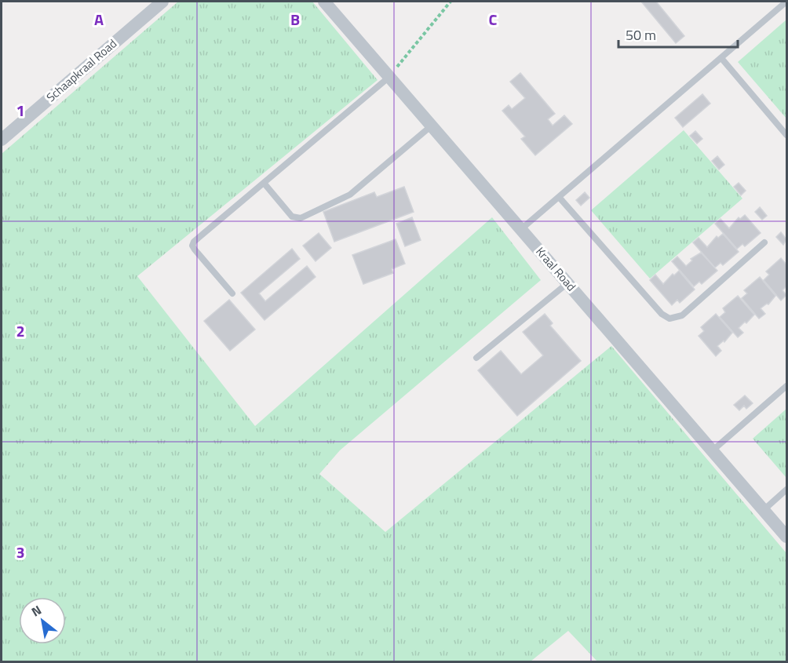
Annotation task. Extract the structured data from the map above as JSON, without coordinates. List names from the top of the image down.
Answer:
{
  "streets": {
    "street": ["Schaapkraal Road", "Kraal Road"]
  },
  "scale_bar": "50 m",
  "north": "top left",
  "grid": {
    "columns": ["A", "B", "C"],
    "rows": ["1", "2", "3"]
  }
}
